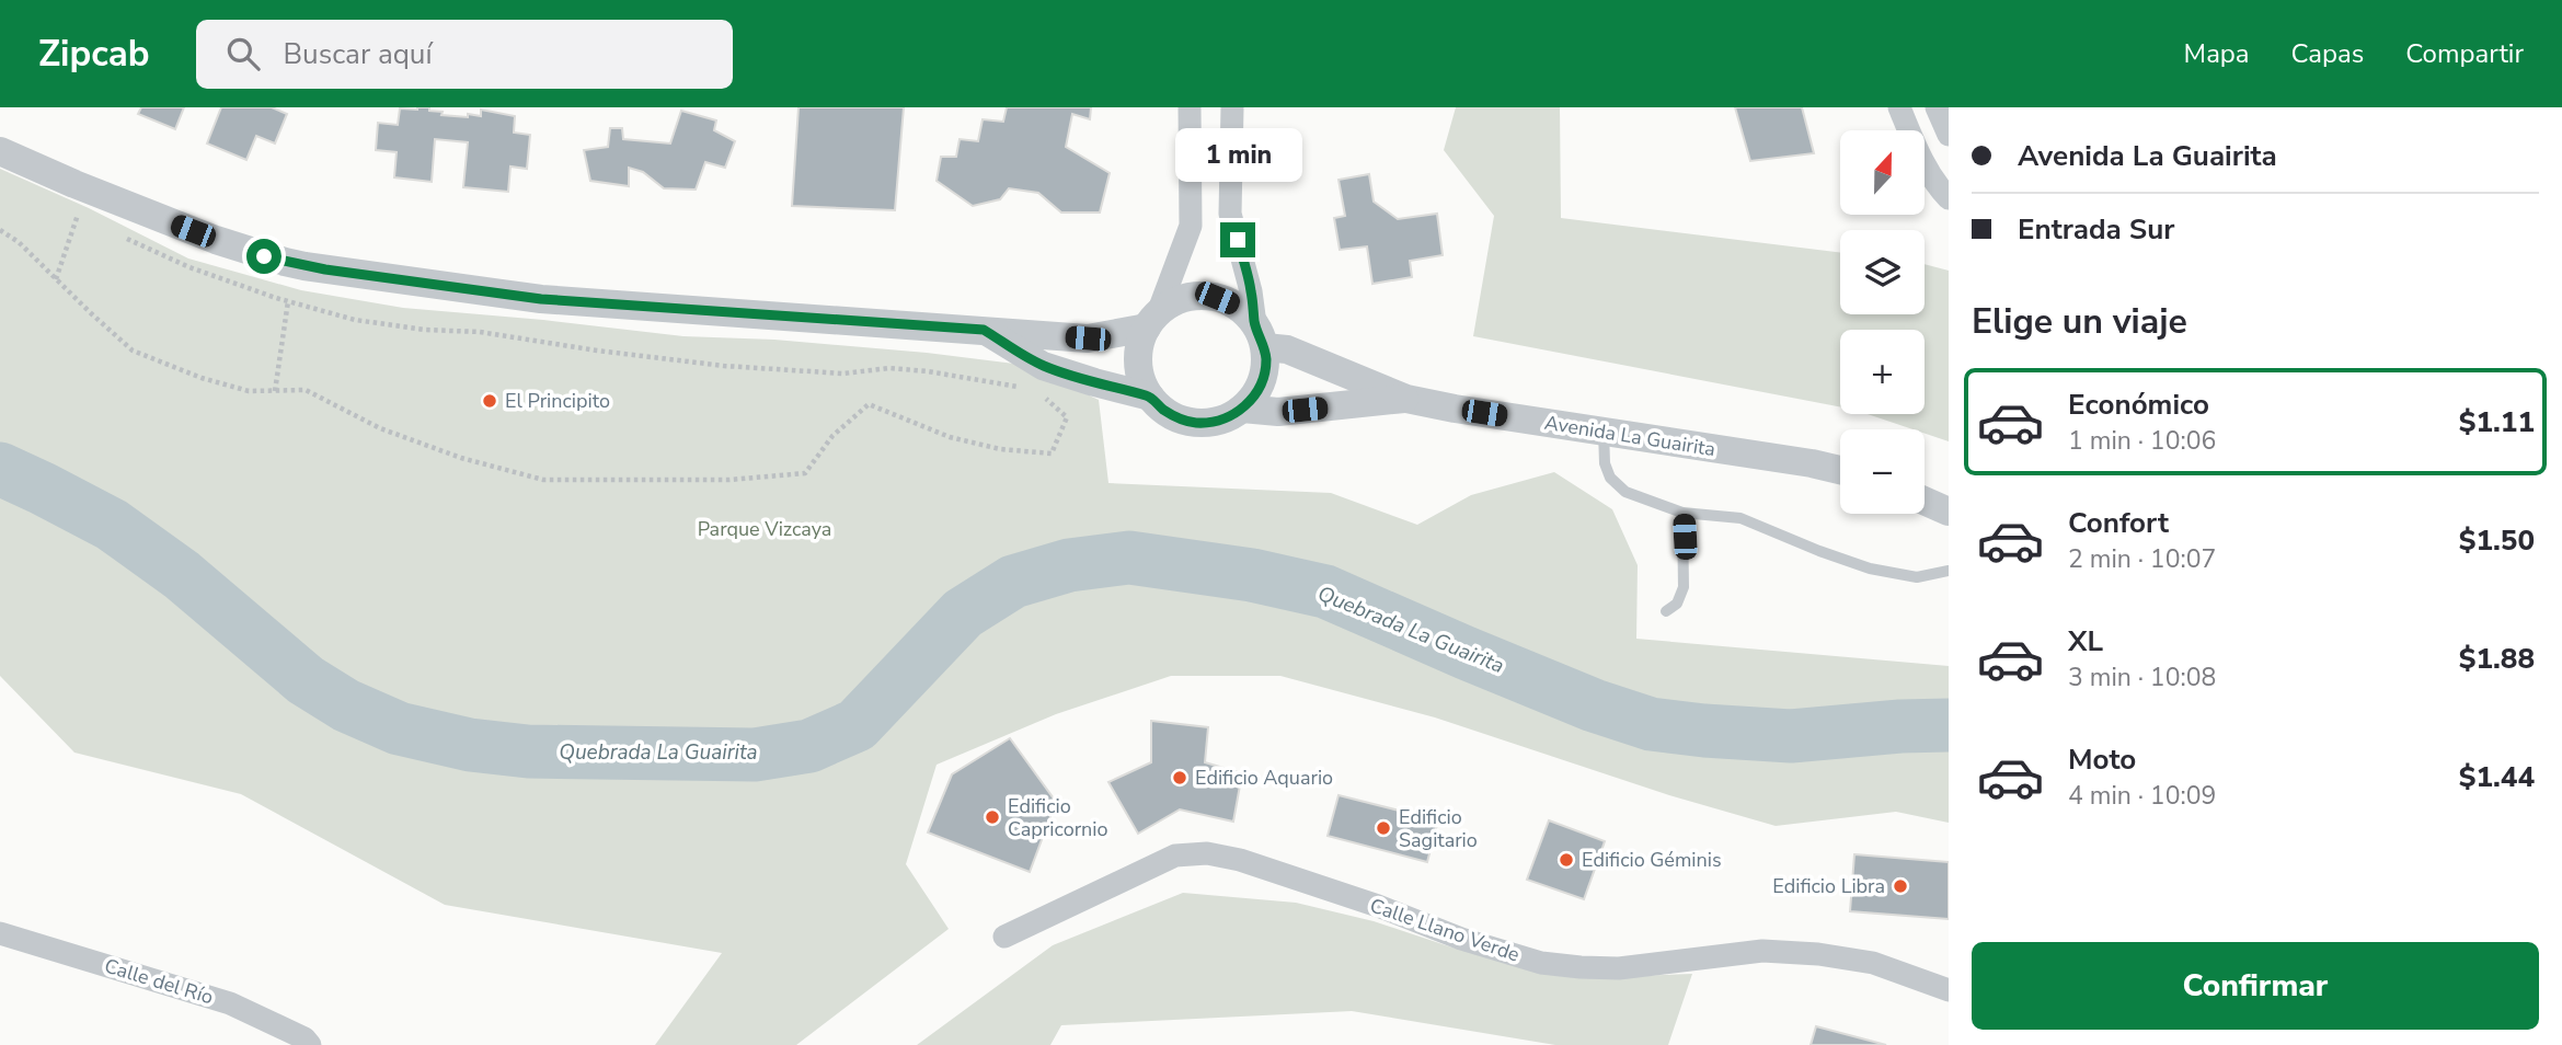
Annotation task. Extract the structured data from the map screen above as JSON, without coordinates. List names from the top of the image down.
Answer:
{
  "streets": {
    "street": ["Avenida La Guairita", "Calle Llano Verde", "Calle del Río"]
  },
  "water": ["Quebrada La Guairita"],
  "parks": ["Parque Vizcaya"],
  "places": [
    "El Principito",
    "Edificio Aquario",
    "Edificio Capricornio",
    "Edificio Sagitario",
    "Edificio Géminis",
    "Edificio Libra"
  ],
  "north": "top",
  "page": {
    "header": "Zipcab",
    "search": "Buscar aquí",
    "nav": ["Mapa", "Capas", "Compartir"],
    "banner": ["Avenida La Guairita", "Entrada Sur"],
    "bubble": "1 min",
    "map_buttons": ["+", "−"],
    "heading": "Elige un viaje",
    "list": [
      {
        "name": "Económico",
        "note": "1 min · 10:06",
        "value": "$1.11"
      },
      {
        "name": "Confort",
        "note": "2 min · 10:07",
        "value": "$1.50"
      },
      {
        "name": "XL",
        "note": "3 min · 10:08",
        "value": "$1.88"
      },
      {
        "name": "Moto",
        "note": "4 min · 10:09",
        "value": "$1.44"
      }
    ],
    "buttons": "Confirmar"
  }
}
